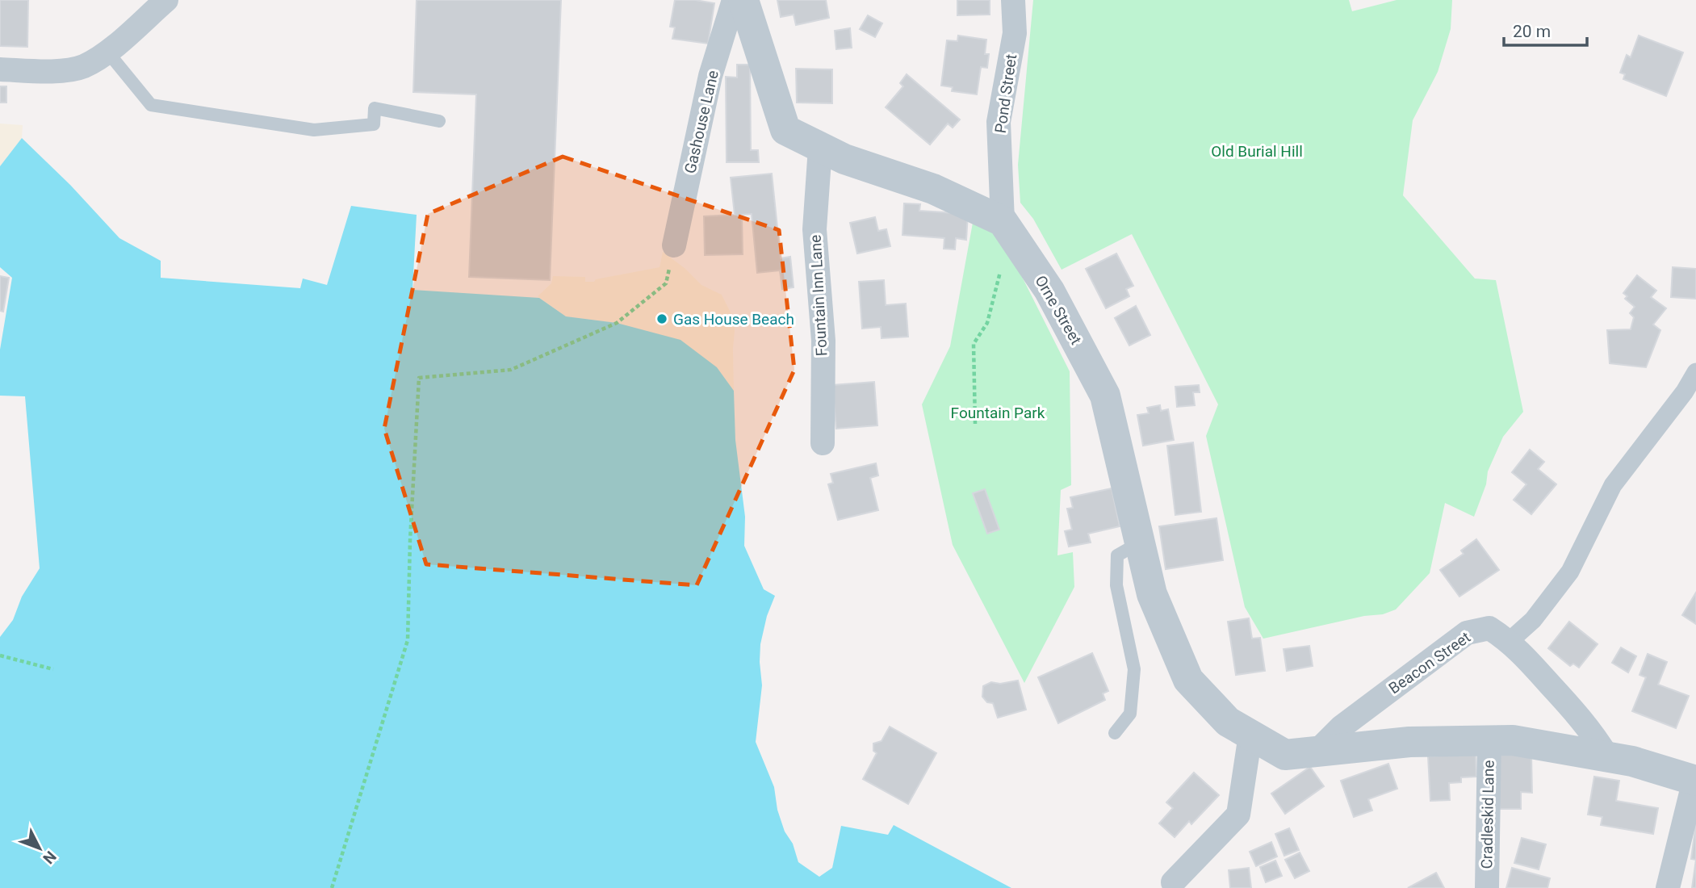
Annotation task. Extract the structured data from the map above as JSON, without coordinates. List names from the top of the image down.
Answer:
{
  "streets": {
    "street": [
      "Pond Street",
      "Gashouse Lane",
      "Fountain Inn Lane",
      "Orne Street",
      "Beacon Street",
      "Cradleskid Lane"
    ]
  },
  "crossings": [
    ["Pond Street", "Orne Street"]
  ],
  "parks": ["Old Burial Hill", "Fountain Park"],
  "places": ["Gas House Beach"],
  "scale_bar": "20 m",
  "north": "bottom right"
}
